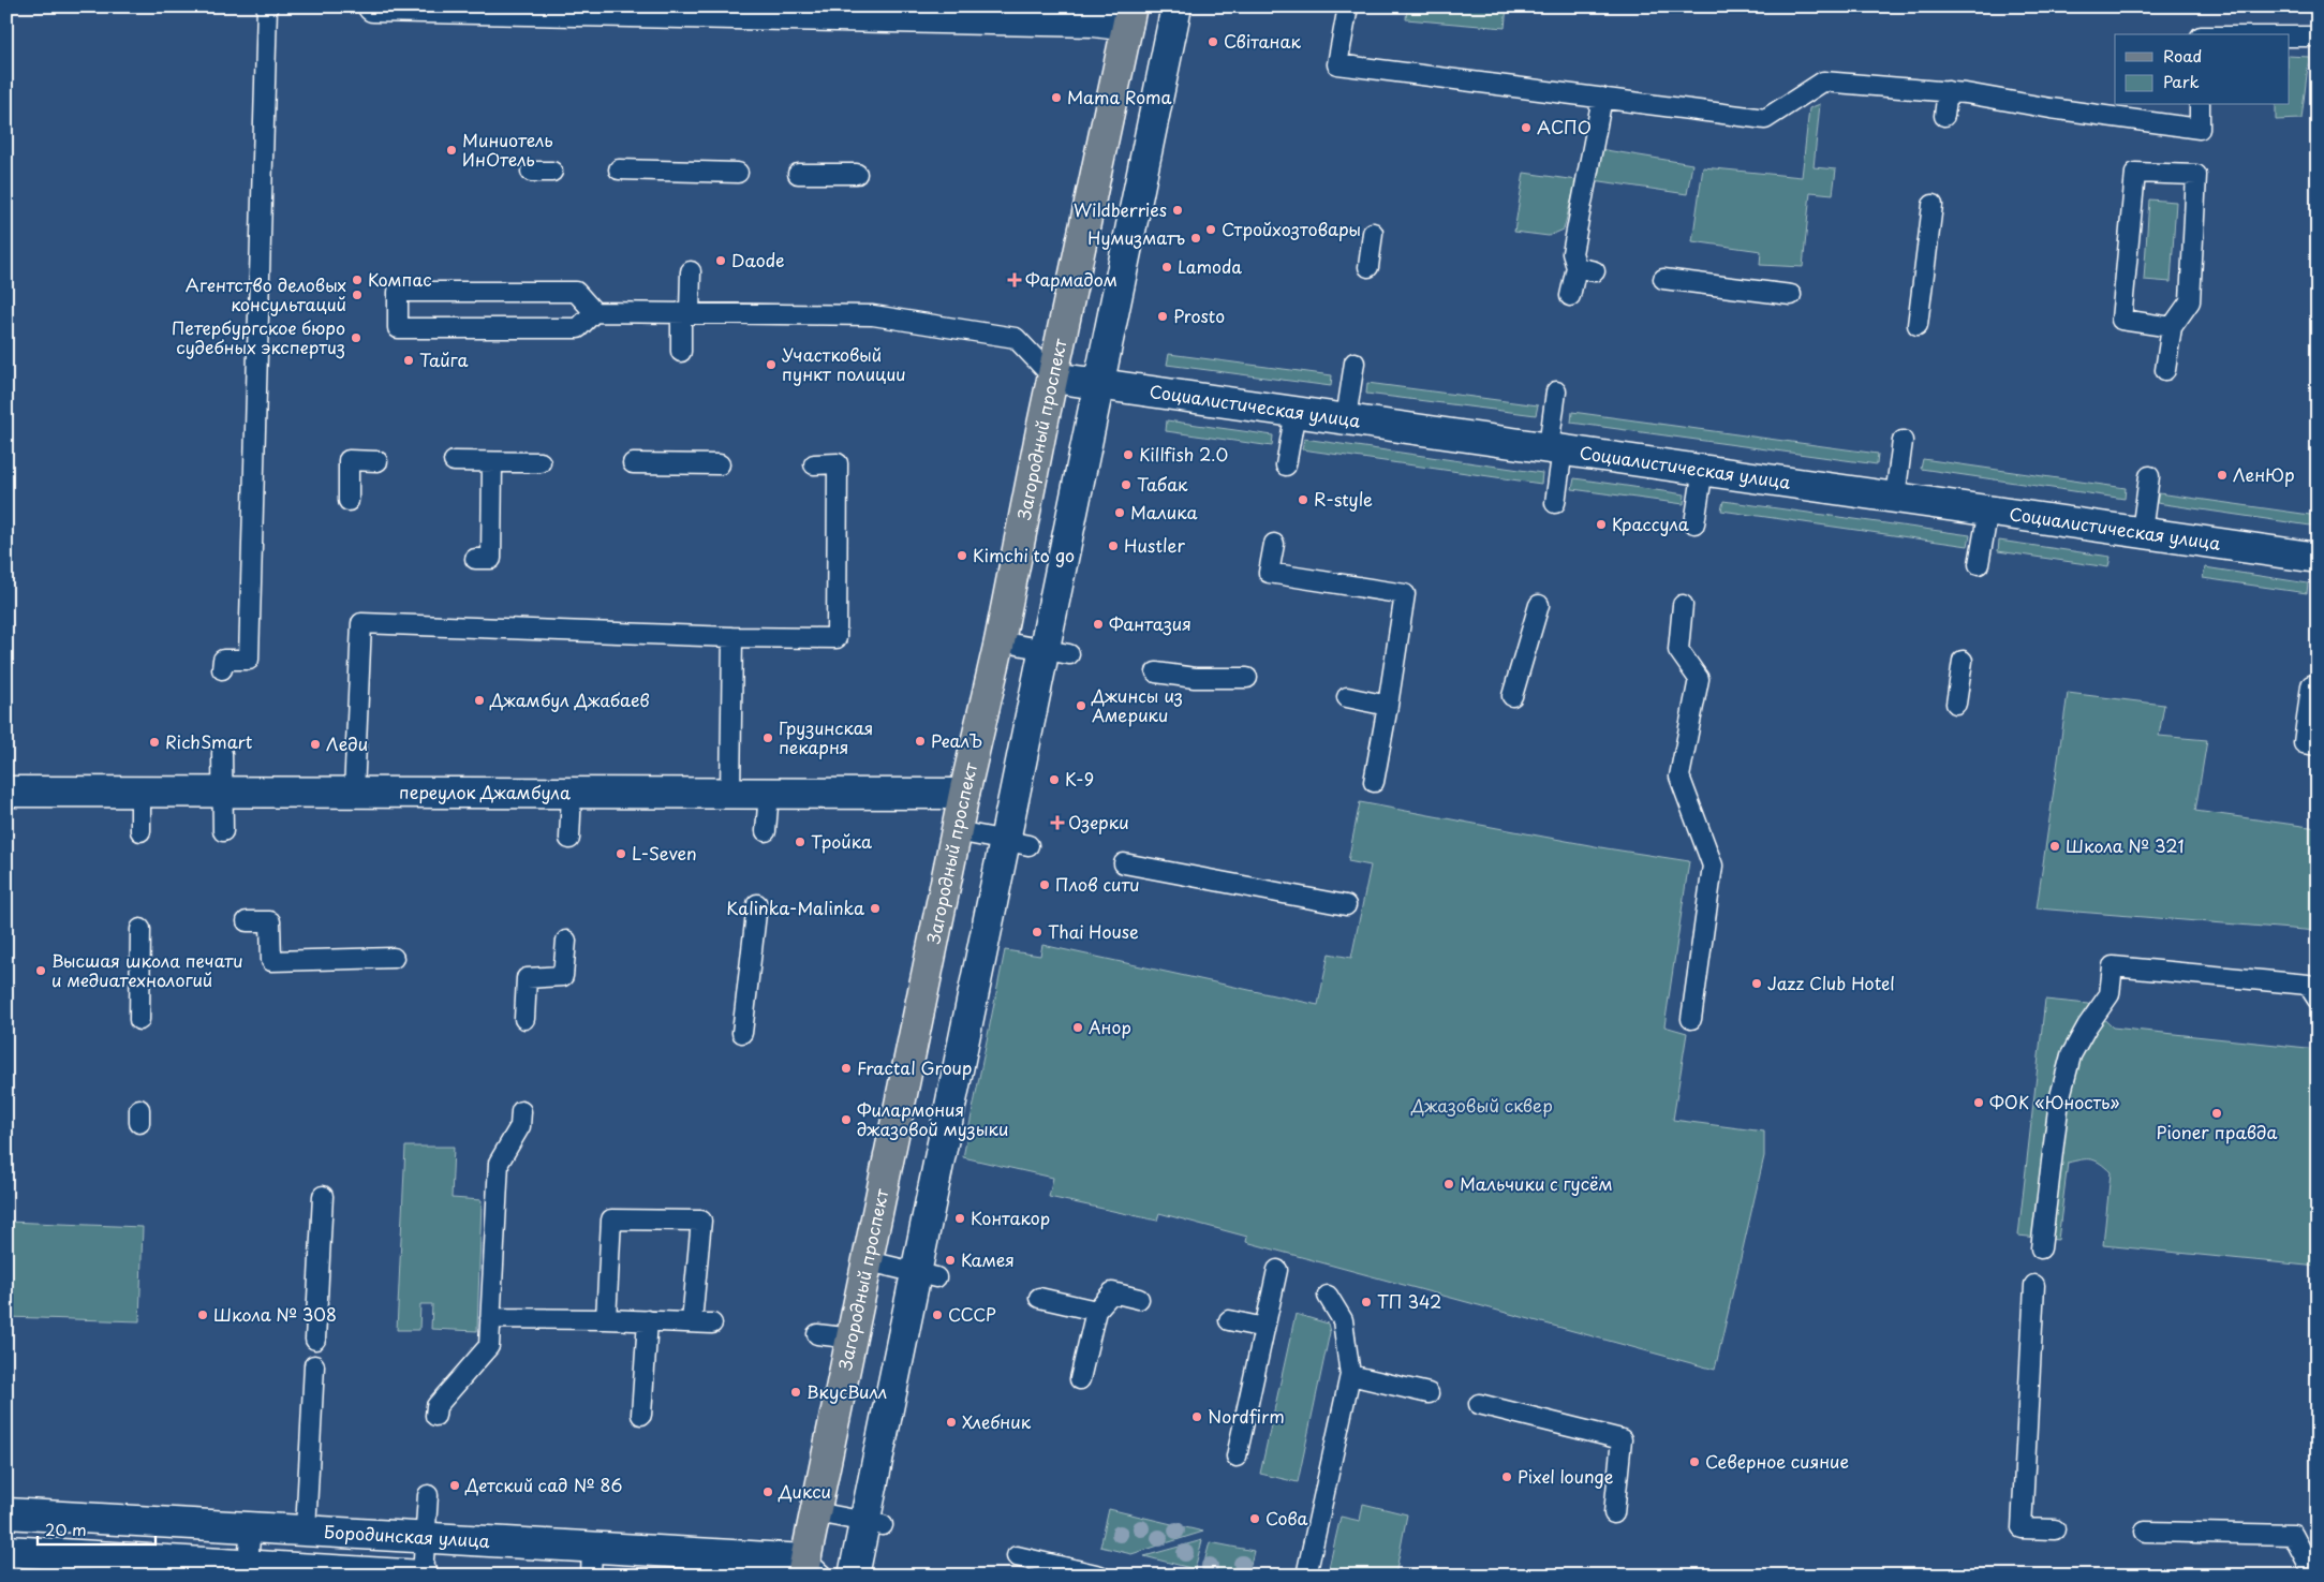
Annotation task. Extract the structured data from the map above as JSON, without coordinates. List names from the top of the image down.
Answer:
{
  "streets": {
    "main road": ["Загородный проспект"],
    "street": ["Социалистическая улица", "переулок Джамбула", "Бородинская улица"]
  },
  "crossings": [
    ["Социалистическая улица", "Загородный проспект"],
    ["Загородный проспект", "переулок Джамбула"],
    ["Загородный проспект", "Бородинская улица"]
  ],
  "parks": ["Джазовый сквер"],
  "places": {
    "other": [
      "Свiтанак",
      "Mama Roma",
      "АСПО",
      "Миниотель ИнОтель",
      "Wildberries",
      "Стройхозтовары",
      "Нумизматъ",
      "Daode",
      "Lamoda",
      "Компас",
      "Агентство деловых консультаций",
      "Prosto",
      "Петербургское бюро судебных экспертиз",
      "Тайга",
      "Участковый пункт полиции",
      "Killfish 2.0",
      "ЛенЮр",
      "Табак",
      "R-style",
      "Малика",
      "Крассула",
      "Hustler",
      "Kimchi to go",
      "Фантазия",
      "Джамбул Джабаев",
      "Джинсы из Америки",
      "Грузинская пекарня",
      "РеалЪ",
      "RichSmart",
      "Леди",
      "K-9",
      "Тройка",
      "Школа № 321",
      "L-Seven",
      "Плов сити",
      "Kalinka-Malinka",
      "Thai House",
      "Высшая школа печати и медиатехнологий",
      "Jazz Club Hotel",
      "Анор",
      "Fractal Group",
      "ФОК «Юность»",
      "Pioner правда",
      "Филармония джазовой музыки",
      "Мальчики с гусём",
      "Контакор",
      "Камея",
      "ТП 342",
      "Школа № 308",
      "СССР",
      "ВкусВилл",
      "Nordfirm",
      "Хлебник",
      "Северное сияние",
      "Pixel lounge",
      "Детский сад № 86",
      "Дикси",
      "Сова"
    ],
    "health": ["Фармадом", "Озерки"]
  },
  "legend": ["Road", "Park"],
  "scale_bar": "20 m"
}
